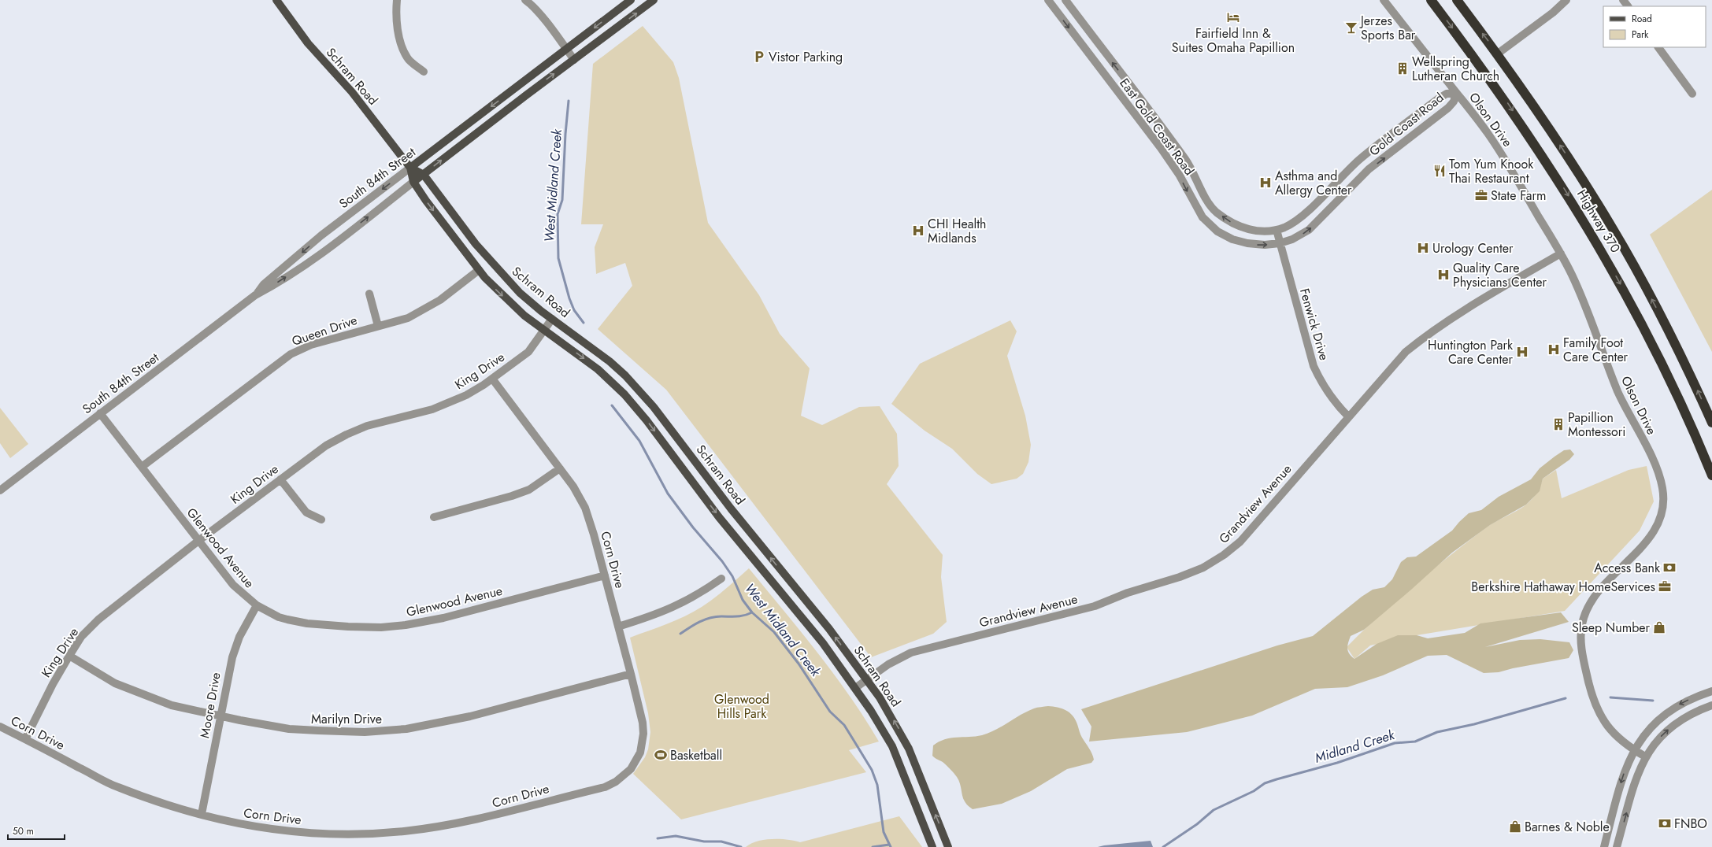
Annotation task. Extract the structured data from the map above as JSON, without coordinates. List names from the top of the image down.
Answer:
{
  "streets": {
    "highway": ["Highway 370"],
    "main road": ["Schram Road", "South 84th Street"],
    "street": [
      "Olson Drive",
      "Gold Coast Road",
      "East Gold Coast Road",
      "Fenwick Drive",
      "Queen Drive",
      "King Drive",
      "Grandview Avenue",
      "Glenwood Avenue",
      "Corn Drive",
      "Moore Drive",
      "Marilyn Drive"
    ]
  },
  "crossings": [
    ["Schram Road", "South 84th Street"],
    ["Schram Road", "Queen Drive"],
    ["Schram Road", "King Drive"],
    ["Schram Road", "Grandview Avenue"],
    ["Olson Drive", "Gold Coast Road"],
    ["Olson Drive", "Grandview Avenue"],
    ["Gold Coast Road", "East Gold Coast Road"],
    ["Gold Coast Road", "Fenwick Drive"],
    ["East Gold Coast Road", "Fenwick Drive"],
    ["South 84th Street", "Glenwood Avenue"],
    ["Fenwick Drive", "Grandview Avenue"],
    ["Queen Drive", "Glenwood Avenue"],
    ["King Drive", "Glenwood Avenue"],
    ["King Drive", "Corn Drive"],
    ["King Drive", "Marilyn Drive"],
    ["Glenwood Avenue", "Corn Drive"],
    ["Glenwood Avenue", "Moore Drive"],
    ["Corn Drive", "Moore Drive"],
    ["Corn Drive", "Marilyn Drive"],
    ["Moore Drive", "Marilyn Drive"]
  ],
  "water": ["West Midland Creek", "Midland Creek"],
  "parks": ["Glenwood Hills Park"],
  "places": {
    "hotel": ["Fairfield Inn & Suites Omaha Papillion"],
    "bar": ["Jerzes Sports Bar"],
    "parking": ["Vistor Parking"],
    "building": ["Wellspring Lutheran Church", "Papillion Montessori"],
    "restaurant": ["Tom Yum Knook Thai Restaurant"],
    "hospital": [
      "Asthma and Allergy Center",
      "CHI Health Midlands",
      "Urology Center",
      "Quality Care Physicians Center",
      "Family Foot Care Center",
      "Huntington Park Care Center"
    ],
    "office": ["State Farm", "Berkshire Hathaway HomeServices"],
    "bank": ["Access Bank", "FNBO"],
    "shop": ["Sleep Number", "Barnes & Noble"],
    "sports": ["Basketball"]
  },
  "legend": ["Road", "Park"],
  "scale_bar": "50 m"
}
